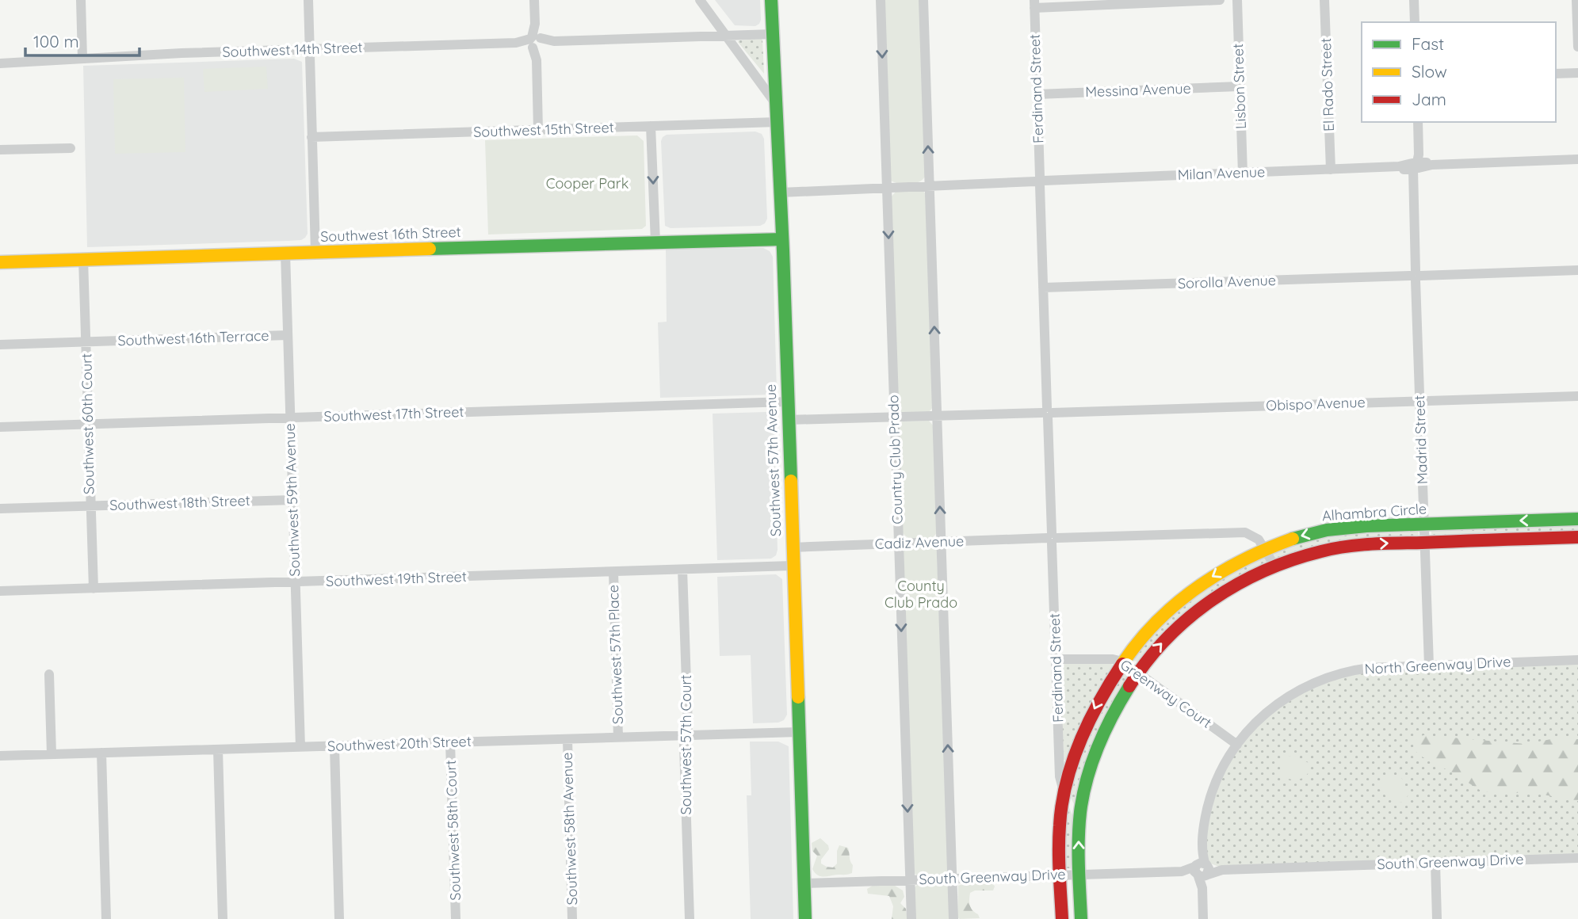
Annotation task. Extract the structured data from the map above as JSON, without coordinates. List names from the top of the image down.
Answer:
{
  "streets": {
    "street": [
      "Southwest 14th Street",
      "El Rado Street",
      "Lisbon Street",
      "Ferdinand Street",
      "Messina Avenue",
      "Southwest 15th Street",
      "Milan Avenue",
      "Southwest 16th Street",
      "Sorolla Avenue",
      "Southwest 16th Terrace",
      "Obispo Avenue",
      "Southwest 17th Street",
      "Southwest 60th Court",
      "Madrid Street",
      "Country Club Prado",
      "Southwest 57th Avenue",
      "Southwest 59th Avenue",
      "Southwest 18th Street",
      "Alhambra Circle",
      "Cadiz Avenue",
      "Southwest 19th Street",
      "Southwest 57th Place",
      "North Greenway Drive",
      "Greenway Court",
      "Southwest 20th Street",
      "Southwest 57th Court",
      "Southwest 58th Avenue",
      "Southwest 58th Court",
      "South Greenway Drive"
    ]
  },
  "crossings": [
    ["Southwest 14th Street", "Southwest 57th Avenue"],
    ["El Rado Street", "Milan Avenue"],
    ["Lisbon Street", "Messina Avenue"],
    ["Lisbon Street", "Milan Avenue"],
    ["Ferdinand Street", "Messina Avenue"],
    ["Ferdinand Street", "Milan Avenue"],
    ["Ferdinand Street", "Sorolla Avenue"],
    ["Ferdinand Street", "Obispo Avenue"],
    ["Ferdinand Street", "Alhambra Circle"],
    ["Ferdinand Street", "Cadiz Avenue"],
    ["Ferdinand Street", "Greenway Court"],
    ["Southwest 15th Street", "Southwest 57th Avenue"],
    ["Milan Avenue", "Madrid Street"],
    ["Milan Avenue", "Country Club Prado"],
    ["Milan Avenue", "Southwest 57th Avenue"],
    ["Southwest 16th Street", "Southwest 60th Court"],
    ["Southwest 16th Street", "Southwest 57th Avenue"],
    ["Southwest 16th Street", "Southwest 59th Avenue"],
    ["Sorolla Avenue", "Madrid Street"],
    ["Southwest 16th Terrace", "Southwest 60th Court"],
    ["Southwest 16th Terrace", "Southwest 59th Avenue"],
    ["Obispo Avenue", "Madrid Street"],
    ["Obispo Avenue", "Country Club Prado"],
    ["Obispo Avenue", "Southwest 57th Avenue"],
    ["Southwest 17th Street", "Southwest 60th Court"],
    ["Southwest 17th Street", "Southwest 57th Avenue"],
    ["Southwest 17th Street", "Southwest 59th Avenue"],
    ["Southwest 60th Court", "Southwest 18th Street"],
    ["Southwest 60th Court", "Southwest 19th Street"],
    ["Madrid Street", "Alhambra Circle"],
    ["Madrid Street", "North Greenway Drive"],
    ["Country Club Prado", "Cadiz Avenue"],
    ["Country Club Prado", "South Greenway Drive"],
    ["Southwest 57th Avenue", "Cadiz Avenue"],
    ["Southwest 57th Avenue", "Southwest 19th Street"],
    ["Southwest 57th Avenue", "Southwest 20th Street"],
    ["Southwest 57th Avenue", "South Greenway Drive"],
    ["Southwest 59th Avenue", "Southwest 18th Street"],
    ["Southwest 59th Avenue", "Southwest 19th Street"],
    ["Southwest 59th Avenue", "Southwest 20th Street"],
    ["Alhambra Circle", "Cadiz Avenue"],
    ["Alhambra Circle", "Greenway Court"],
    ["Alhambra Circle", "South Greenway Drive"],
    ["Southwest 19th Street", "Southwest 57th Place"],
    ["Southwest 19th Street", "Southwest 57th Court"],
    ["Southwest 57th Place", "Southwest 20th Street"],
    ["North Greenway Drive", "Greenway Court"],
    ["North Greenway Drive", "South Greenway Drive"],
    ["Southwest 20th Street", "Southwest 57th Court"],
    ["Southwest 20th Street", "Southwest 58th Avenue"],
    ["Southwest 20th Street", "Southwest 58th Court"]
  ],
  "parks": ["Cooper Park", "County Club Prado"],
  "legend": ["Fast", "Slow", "Jam"],
  "scale_bar": "100 m"
}
